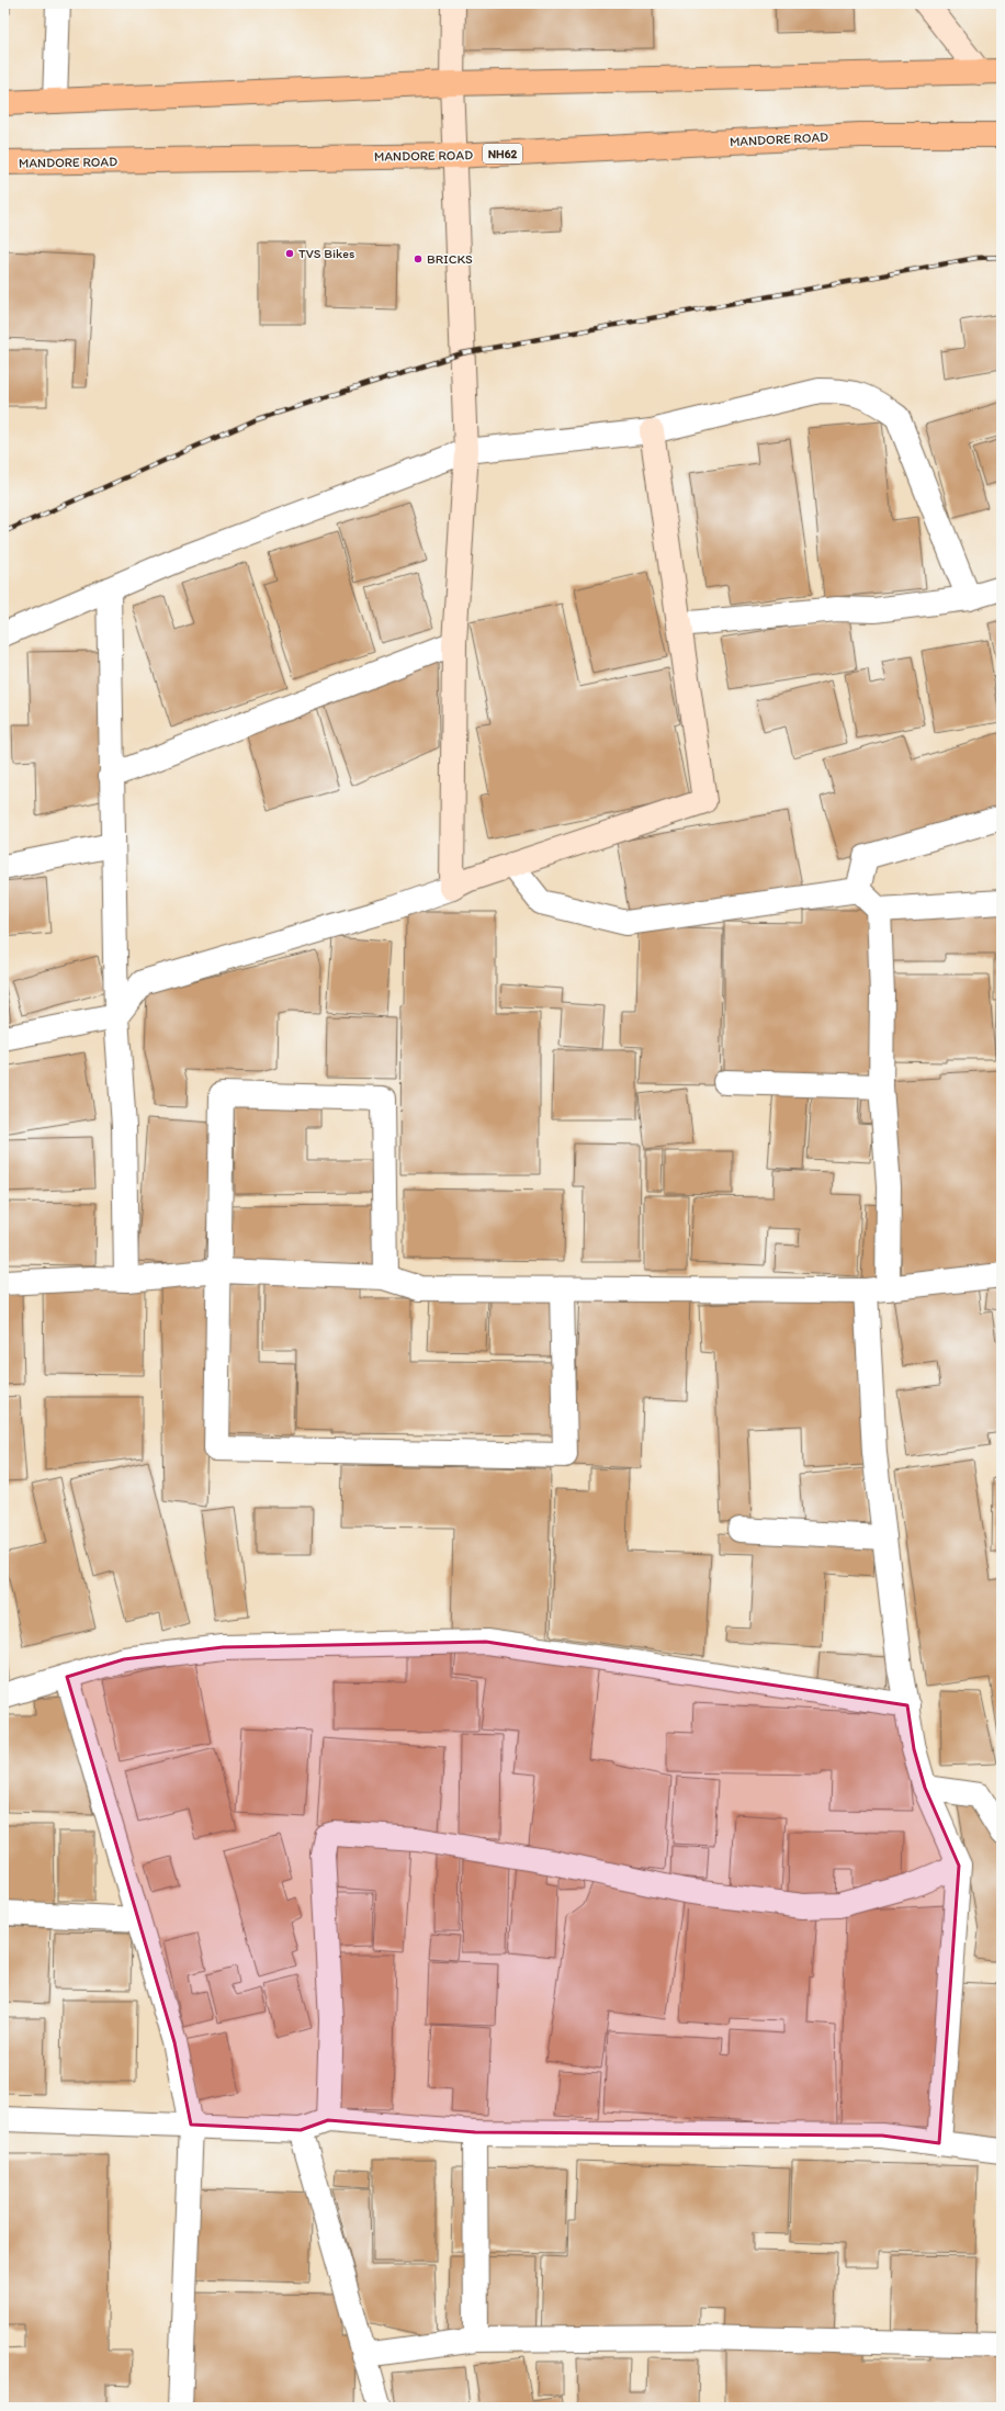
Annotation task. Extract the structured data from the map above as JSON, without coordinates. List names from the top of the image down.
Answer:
{
  "streets": {
    "highway": ["MANDORE ROAD", "NH62"]
  },
  "places": ["TVS Bikes", "BRICKS"]
}
